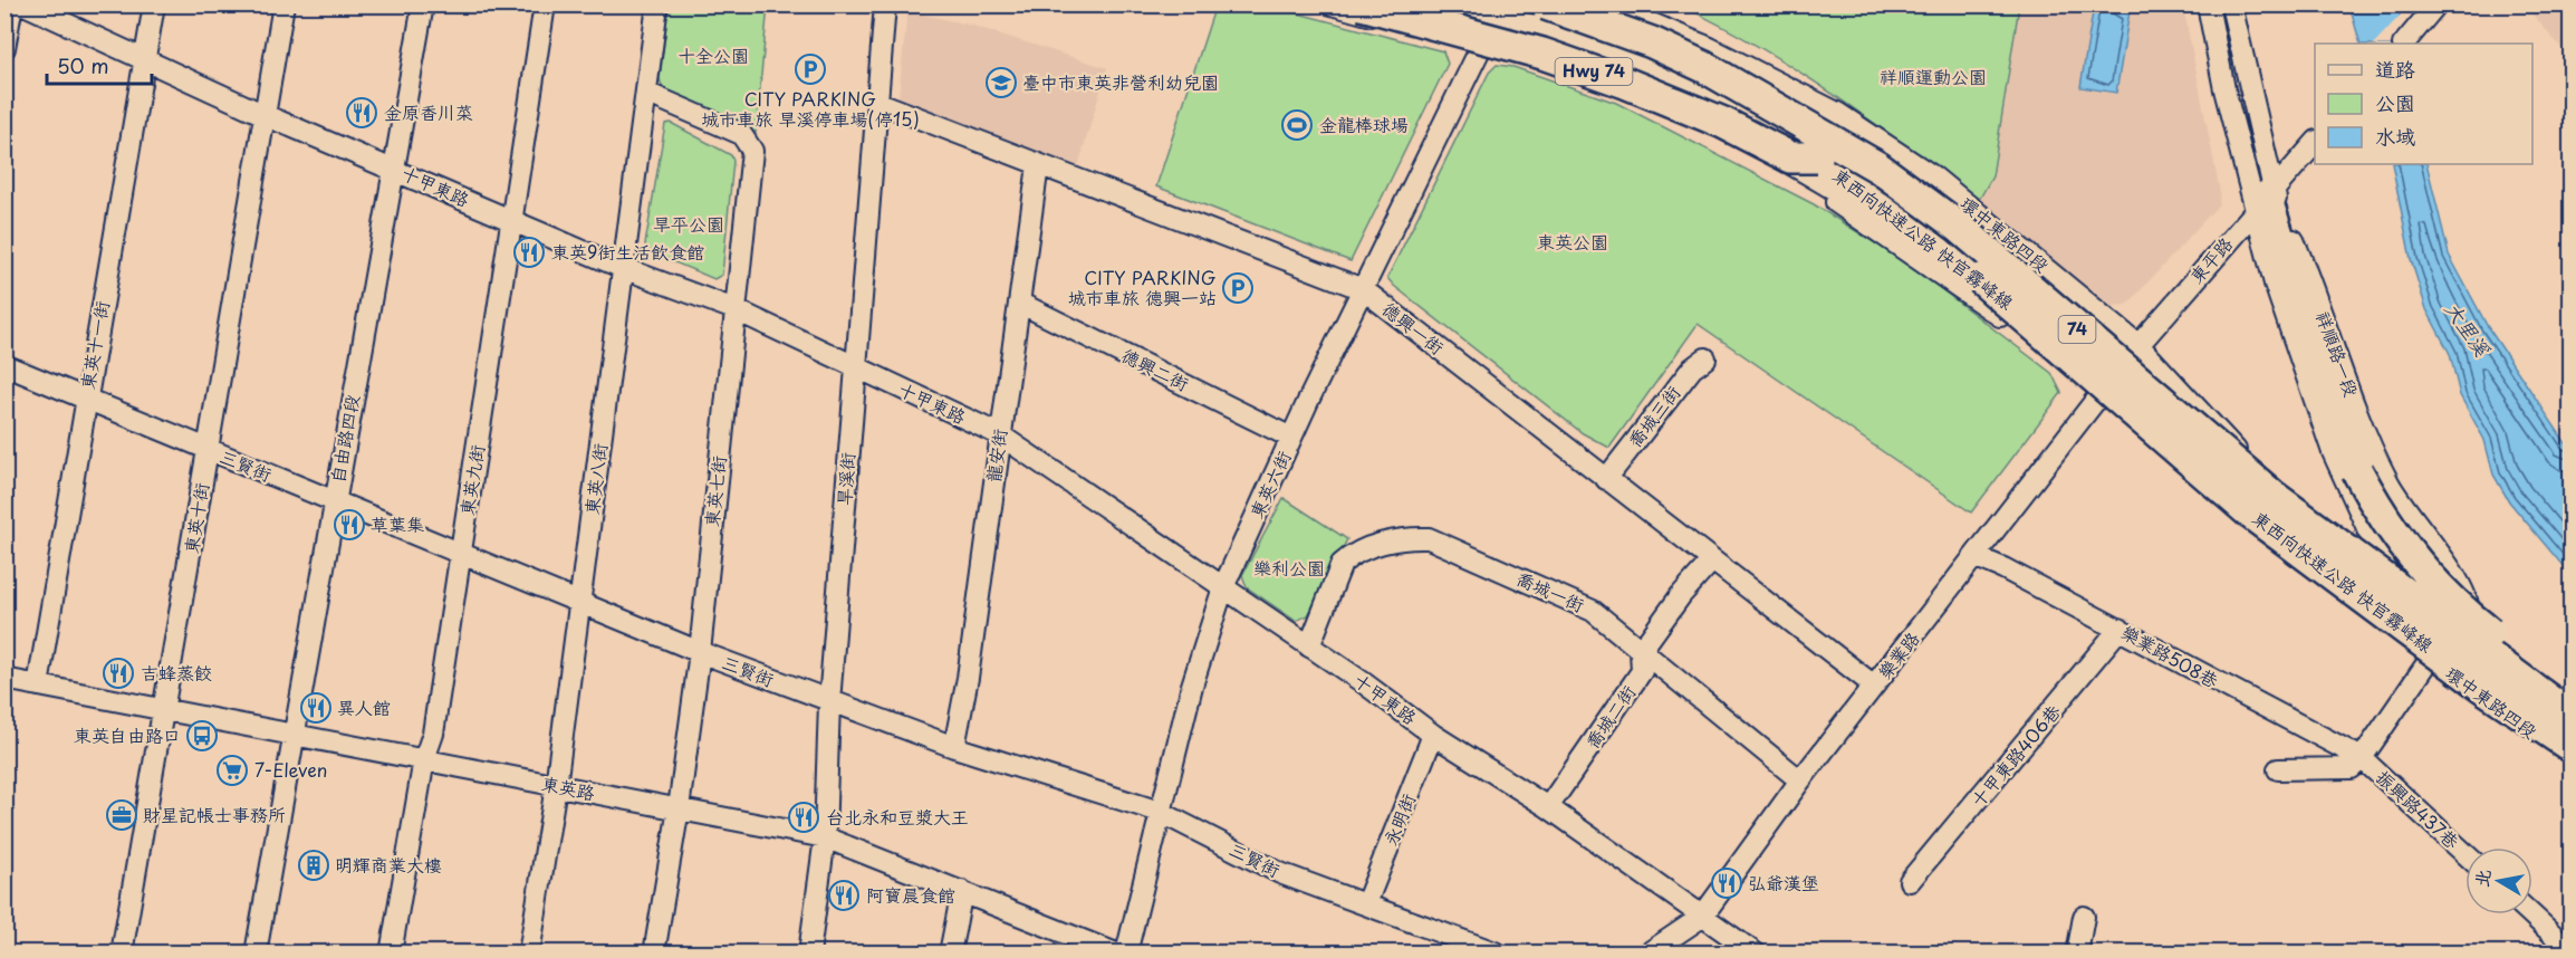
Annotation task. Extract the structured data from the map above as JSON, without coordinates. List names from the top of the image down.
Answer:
{
  "streets": {
    "highway": ["Hwy 74", "東西向快速公路 快官霧峰線", "74"],
    "street": [
      "十甲東路",
      "環中東路四段",
      "東平路",
      "德興一街",
      "東英十一街",
      "祥順路一段",
      "德興二街",
      "喬城三街",
      "自由路四段",
      "龍安街",
      "三賢街",
      "東英八街",
      "旱溪街",
      "東英九街",
      "東英六街",
      "東英七街",
      "東英十街",
      "喬城一街",
      "樂業路",
      "樂業路508巷",
      "喬城二街",
      "十甲東路406巷",
      "東英路",
      "振興路437巷",
      "永明街"
    ]
  },
  "crossings": [
    ["Hwy 74", "東西向快速公路 快官霧峰線"],
    ["十甲東路", "東英十一街"],
    ["十甲東路", "自由路四段"],
    ["十甲東路", "龍安街"],
    ["十甲東路", "東英八街"],
    ["十甲東路", "旱溪街"],
    ["十甲東路", "東英九街"],
    ["十甲東路", "東英六街"],
    ["十甲東路", "東英七街"],
    ["十甲東路", "東英十街"],
    ["十甲東路", "喬城一街"],
    ["十甲東路", "樂業路"],
    ["十甲東路", "喬城二街"],
    ["十甲東路", "永明街"],
    ["環中東路四段", "東平路"],
    ["環中東路四段", "祥順路一段"],
    ["環中東路四段", "東英六街"],
    ["環中東路四段", "樂業路"],
    ["東平路", "祥順路一段"],
    ["東平路", "樂業路"],
    ["德興一街", "喬城三街"],
    ["德興一街", "龍安街"],
    ["德興一街", "旱溪街"],
    ["德興一街", "東英六街"],
    ["德興一街", "樂業路"],
    ["德興一街", "喬城二街"],
    ["東英十一街", "三賢街"],
    ["東英十一街", "東英路"],
    ["德興二街", "龍安街"],
    ["德興二街", "東英六街"],
    ["自由路四段", "三賢街"],
    ["自由路四段", "東英路"],
    ["龍安街", "三賢街"],
    ["三賢街", "東英八街"],
    ["三賢街", "旱溪街"],
    ["三賢街", "東英九街"],
    ["三賢街", "東英六街"],
    ["三賢街", "東英七街"],
    ["三賢街", "東英十街"],
    ["三賢街", "永明街"],
    ["東英八街", "東英七街"],
    ["東英八街", "東英路"],
    ["旱溪街", "東英路"],
    ["東英九街", "東英路"],
    ["東英七街", "東英路"],
    ["東英十街", "東英路"],
    ["喬城一街", "樂業路"],
    ["喬城一街", "喬城二街"],
    ["樂業路", "樂業路508巷"],
    ["樂業路508巷", "十甲東路406巷"],
    ["樂業路508巷", "振興路437巷"]
  ],
  "water": ["大里溪"],
  "parks": [
    "十全公園",
    "祥順運動公園",
    "旱平公園",
    "東英公園",
    "樂利公園"
  ],
  "places": {
    "parking": ["CITY PARKING 城市車旅 旱溪停車場(停15)", "CITY PARKING 城市車旅 德興一站"],
    "school or university": ["臺中市東英非營利幼兒園"],
    "restaurant": [
      "金原香川菜",
      "東英9街生活飲食館",
      "草葉集",
      "吉蜂蒸餃",
      "異人館",
      "台北永和豆漿大王",
      "弘爺漢堡",
      "阿寶晨食館"
    ],
    "sports": ["金龍棒球場"],
    "bus stop": ["東英自由路口"],
    "supermarket": ["7-Eleven"],
    "office": ["財星記帳士事務所"],
    "building": ["明輝商業大樓"]
  },
  "legend": ["道路", "公園", "水域"],
  "scale_bar": "50 m",
  "north": "left"
}
